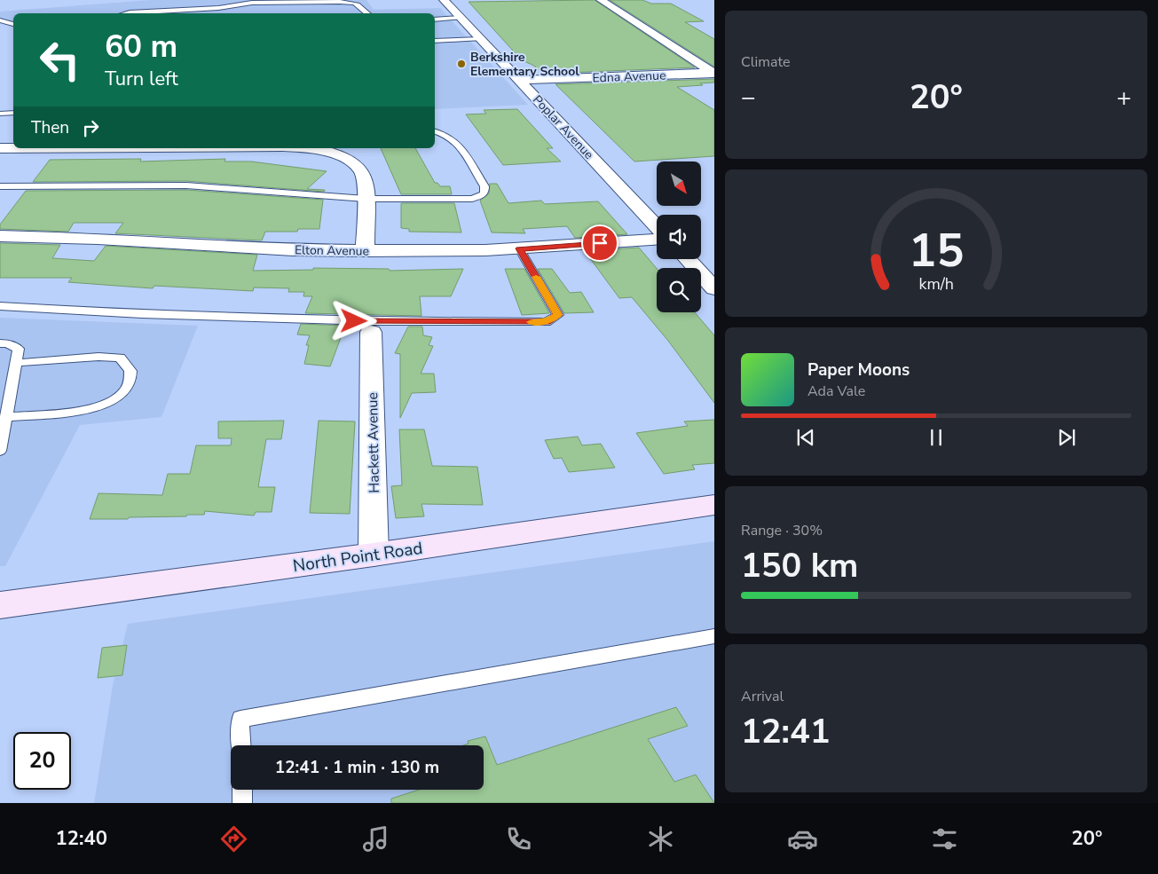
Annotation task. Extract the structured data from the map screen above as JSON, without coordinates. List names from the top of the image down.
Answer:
{
  "streets": {
    "street": [
      "Edna Avenue",
      "Poplar Avenue",
      "Elton Avenue",
      "Hackett Avenue",
      "North Point Road"
    ]
  },
  "crossings": [
    ["Edna Avenue", "Poplar Avenue"],
    ["Hackett Avenue", "North Point Road"]
  ],
  "places": ["Berkshire Elementary School"],
  "north": "bottom right",
  "page": {
    "tile": [
      "Climate",
      ["Range · 30%", "150 km"],
      ["Arrival", "12:41"]
    ],
    "turn": ["60 m", "Turn left"],
    "heat": ["−", "20°", "+"],
    "then": "Then",
    "song": ["Paper Moons", "Ada Vale"],
    "limit": "20",
    "trip": "12:41 · 1 min · 130 m",
    "tabs": ["12:40", "20°"],
    "gauge": ["15", "km/h"]
  }
}
